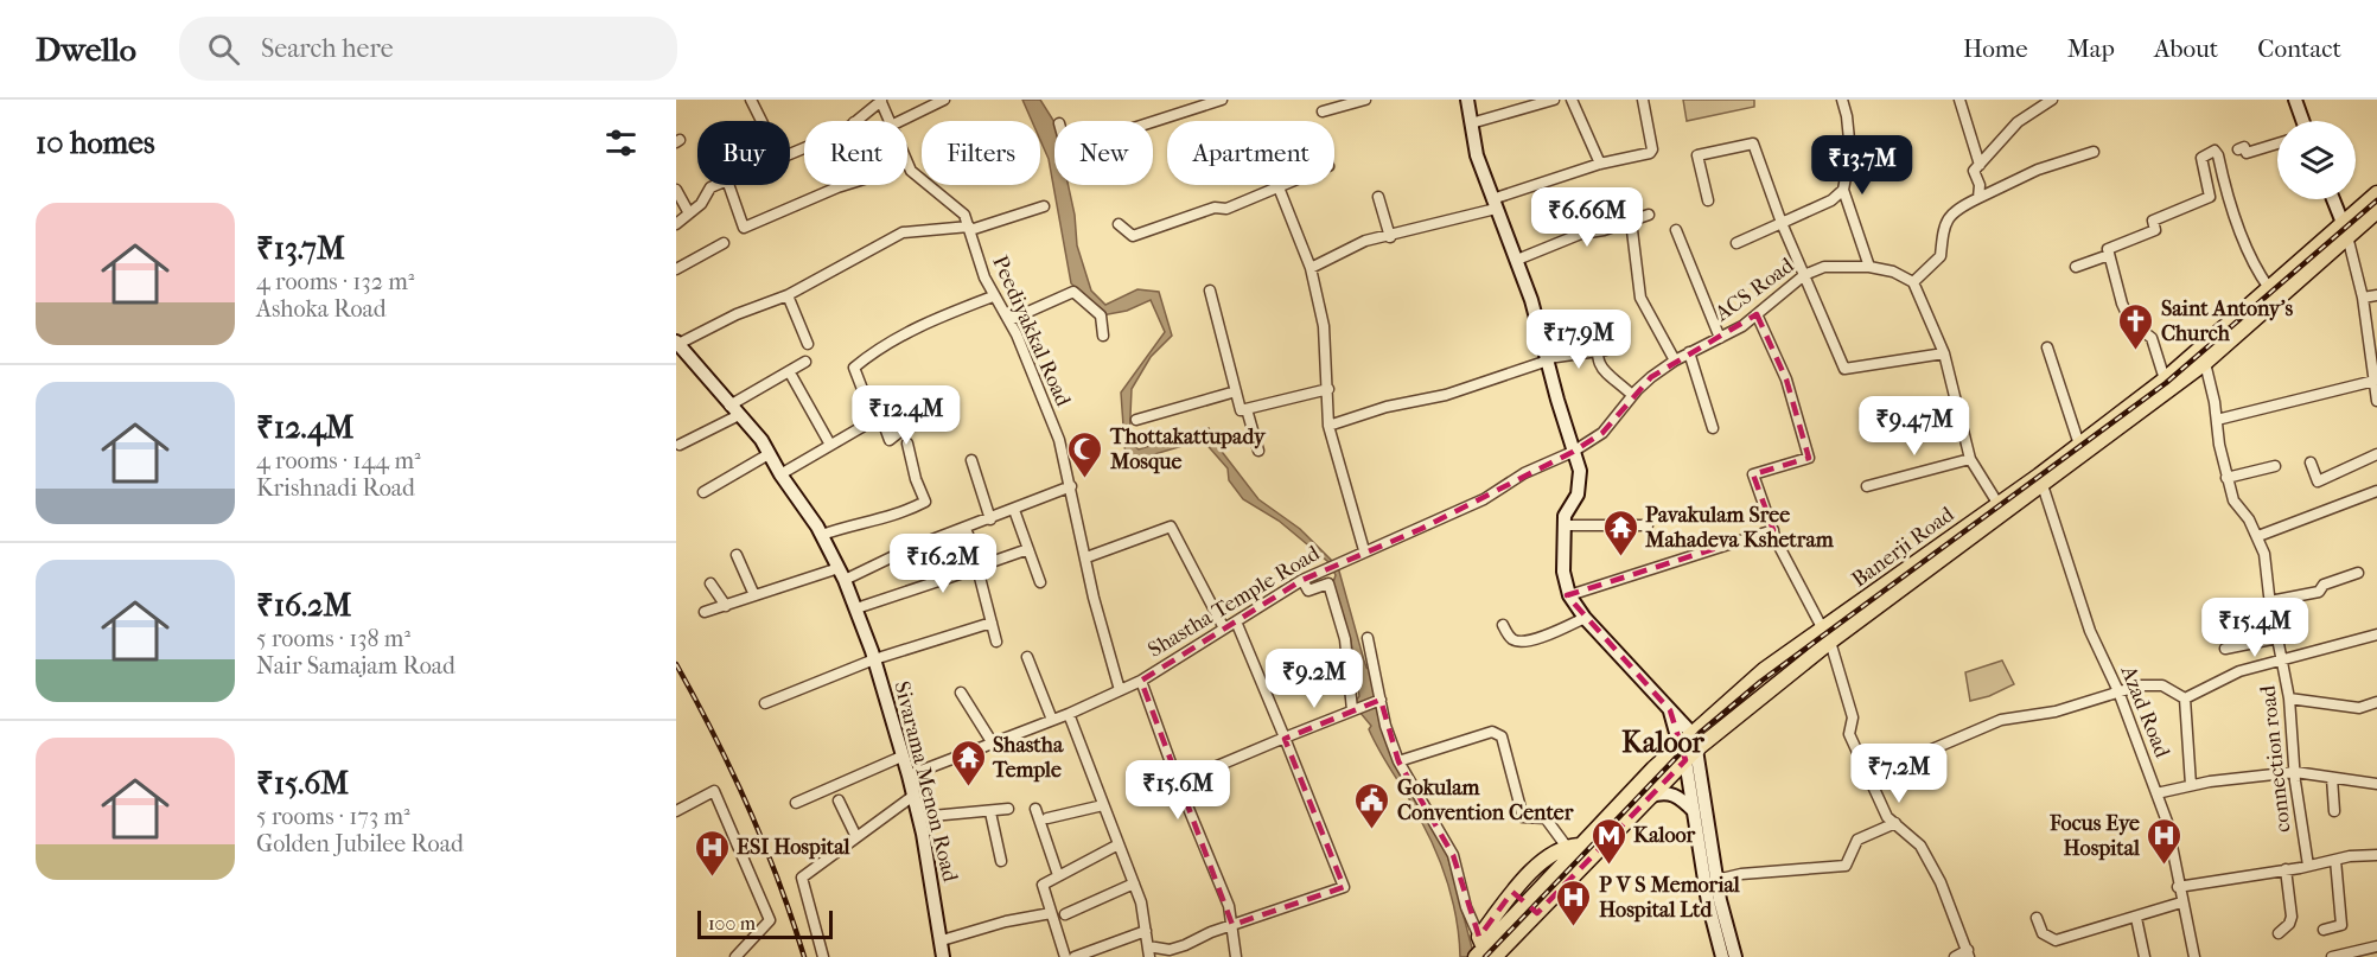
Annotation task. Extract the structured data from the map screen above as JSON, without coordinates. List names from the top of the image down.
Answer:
{
  "streets": {
    "main road": ["Banerji Road", "Sivarama Menon Road"],
    "street": [
      "ACS Road",
      "Peediyakkal Road",
      "Shastha Temple Road",
      "Azad Road",
      "connection road"
    ]
  },
  "crossings": [
    ["ACS Road", "Shastha Temple Road"],
    ["Peediyakkal Road", "Shastha Temple Road"],
    ["Banerji Road", "Azad Road"],
    ["Banerji Road", "connection road"],
    ["Shastha Temple Road", "Sivarama Menon Road"]
  ],
  "districts": ["Kaloor"],
  "places": {
    "church": ["Saint Antony's Church"],
    "mosque": ["Thottakattupady Mosque"],
    "temple": ["Pavakulam Sree Mahadeva Kshetram", "Shastha Temple"],
    "public building": ["Gokulam Convention Center"],
    "metro station": ["Kaloor"],
    "hospital": ["Focus Eye Hospital", "ESI Hospital", "P V S Memorial Hospital Ltd"]
  },
  "scale_bar": "100 m",
  "page": {
    "header": "Dwello",
    "search": "Search here",
    "nav": [
      "Home",
      "Map",
      "About",
      "Contact"
    ],
    "heading": "10 homes",
    "chip": [
      "Buy",
      "Rent",
      "Filters",
      "New",
      "Apartment"
    ],
    "price": [
      "₹13.7M",
      "₹6.66M",
      "₹17.9M",
      "₹12.4M",
      "₹9.47M",
      "₹16.2M",
      "₹15.4M",
      "₹9.2M",
      "₹7.2M",
      "₹15.6M"
    ],
    "list": [
      {
        "name": "₹13.7M",
        "note": "4 rooms · 132 m² · Ashoka Road"
      },
      {
        "name": "₹12.4M",
        "note": "4 rooms · 144 m² · Krishnadi Road"
      },
      {
        "name": "₹16.2M",
        "note": "5 rooms · 138 m² · Nair Samajam Road"
      },
      {
        "name": "₹15.6M",
        "note": "5 rooms · 173 m² · Golden Jubilee Road"
      }
    ],
    "scale": "100 m"
  }
}
